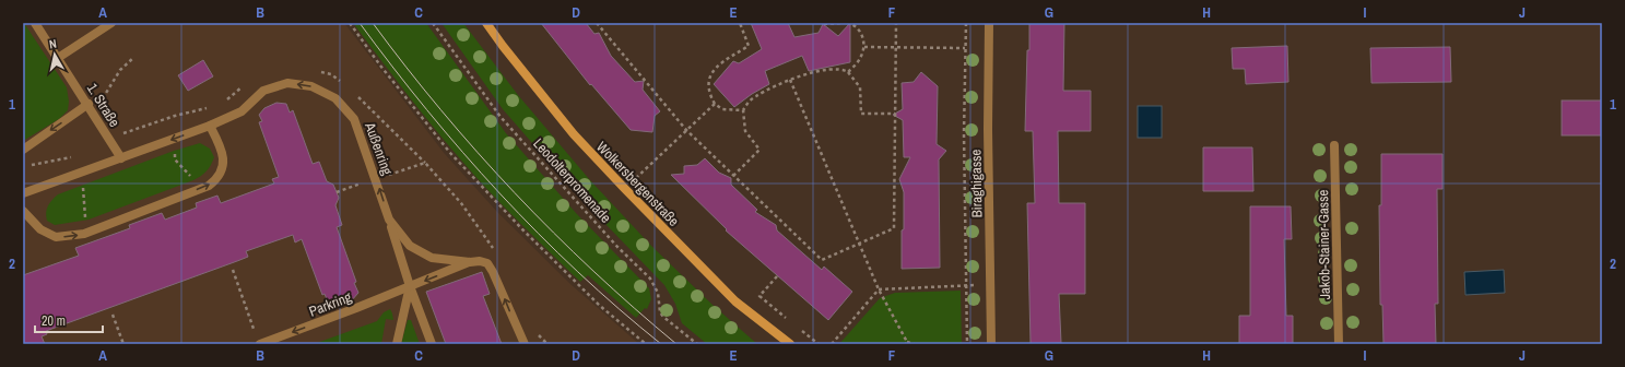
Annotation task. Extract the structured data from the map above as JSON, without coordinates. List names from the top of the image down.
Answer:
{
  "streets": {
    "street": [
      "1. Straße",
      "Außenring",
      "Wolkersbergenstraße",
      "Biraghigasse",
      "Jakob-Stainer-Gasse",
      "Parkring"
    ],
    "path": ["Leodolterpromenade"]
  },
  "crossings": [
    ["1. Straße", "Außenring"],
    ["Außenring", "Parkring"]
  ],
  "one_way": ["Parkring"],
  "scale_bar": "20 m",
  "north": "top",
  "grid": {
    "columns": [
      "A",
      "B",
      "C",
      "D",
      "E",
      "F",
      "G",
      "H",
      "I",
      "J"
    ],
    "rows": ["1", "2"]
  }
}
